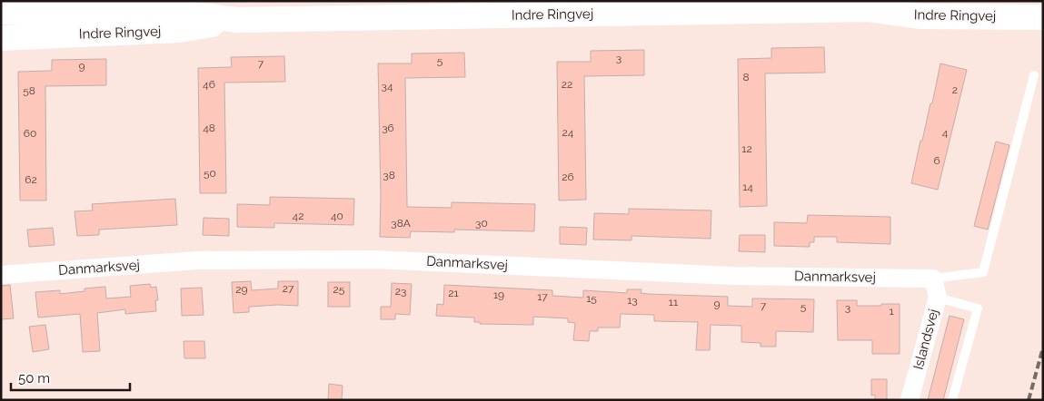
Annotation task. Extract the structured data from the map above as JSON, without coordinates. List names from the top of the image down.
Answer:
{
  "streets": {
    "main road": ["Indre Ringvej"],
    "street": ["Danmarksvej", "Islandsvej"]
  },
  "crossings": [
    ["Danmarksvej", "Islandsvej"]
  ],
  "house_numbers": [
    "3",
    "5",
    "7",
    "9",
    "8",
    "46",
    "22",
    "34",
    "2",
    "58",
    "48",
    "36",
    "24",
    "4",
    "60",
    "12",
    "6",
    "50",
    "38",
    "26",
    "62",
    "14",
    "42",
    "40",
    "38A",
    "30",
    "27",
    "29",
    "25",
    "23",
    "21",
    "19",
    "17",
    "15",
    "13",
    "11",
    "9",
    "7",
    "5",
    "3",
    "1"
  ],
  "scale_bar": "50 m"
}
